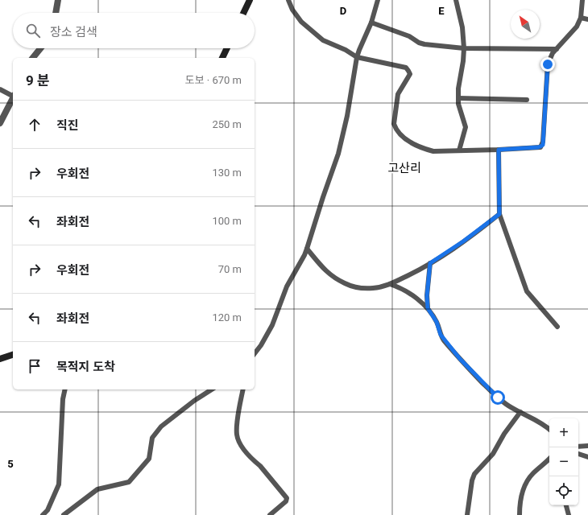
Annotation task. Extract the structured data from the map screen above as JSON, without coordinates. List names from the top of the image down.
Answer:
{
  "districts": ["고산리"],
  "north": "top left",
  "page": {
    "search": "장소 검색",
    "heading": ["9 분", "도보 · 670 m"],
    "list": [
      ["직진", "250 m"],
      ["우회전", "130 m"],
      ["좌회전", "100 m"],
      ["우회전", "70 m"],
      ["좌회전", "120 m"],
      "목적지 도착"
    ],
    "map_buttons": ["+", "−"]
  },
  "grid": {
    "columns": ["D", "E"],
    "rows": ["5"]
  }
}
